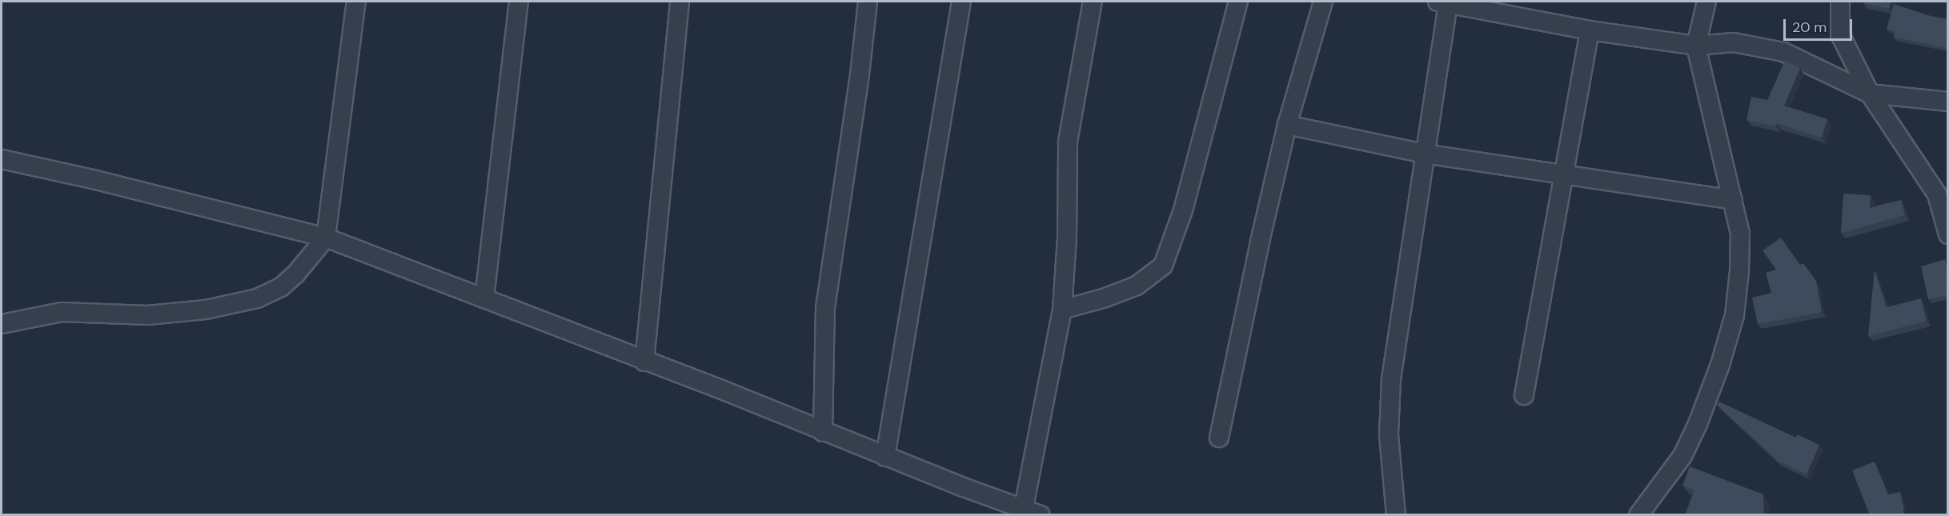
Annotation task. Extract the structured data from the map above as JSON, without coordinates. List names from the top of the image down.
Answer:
{
  "scale_bar": "20 m"
}
